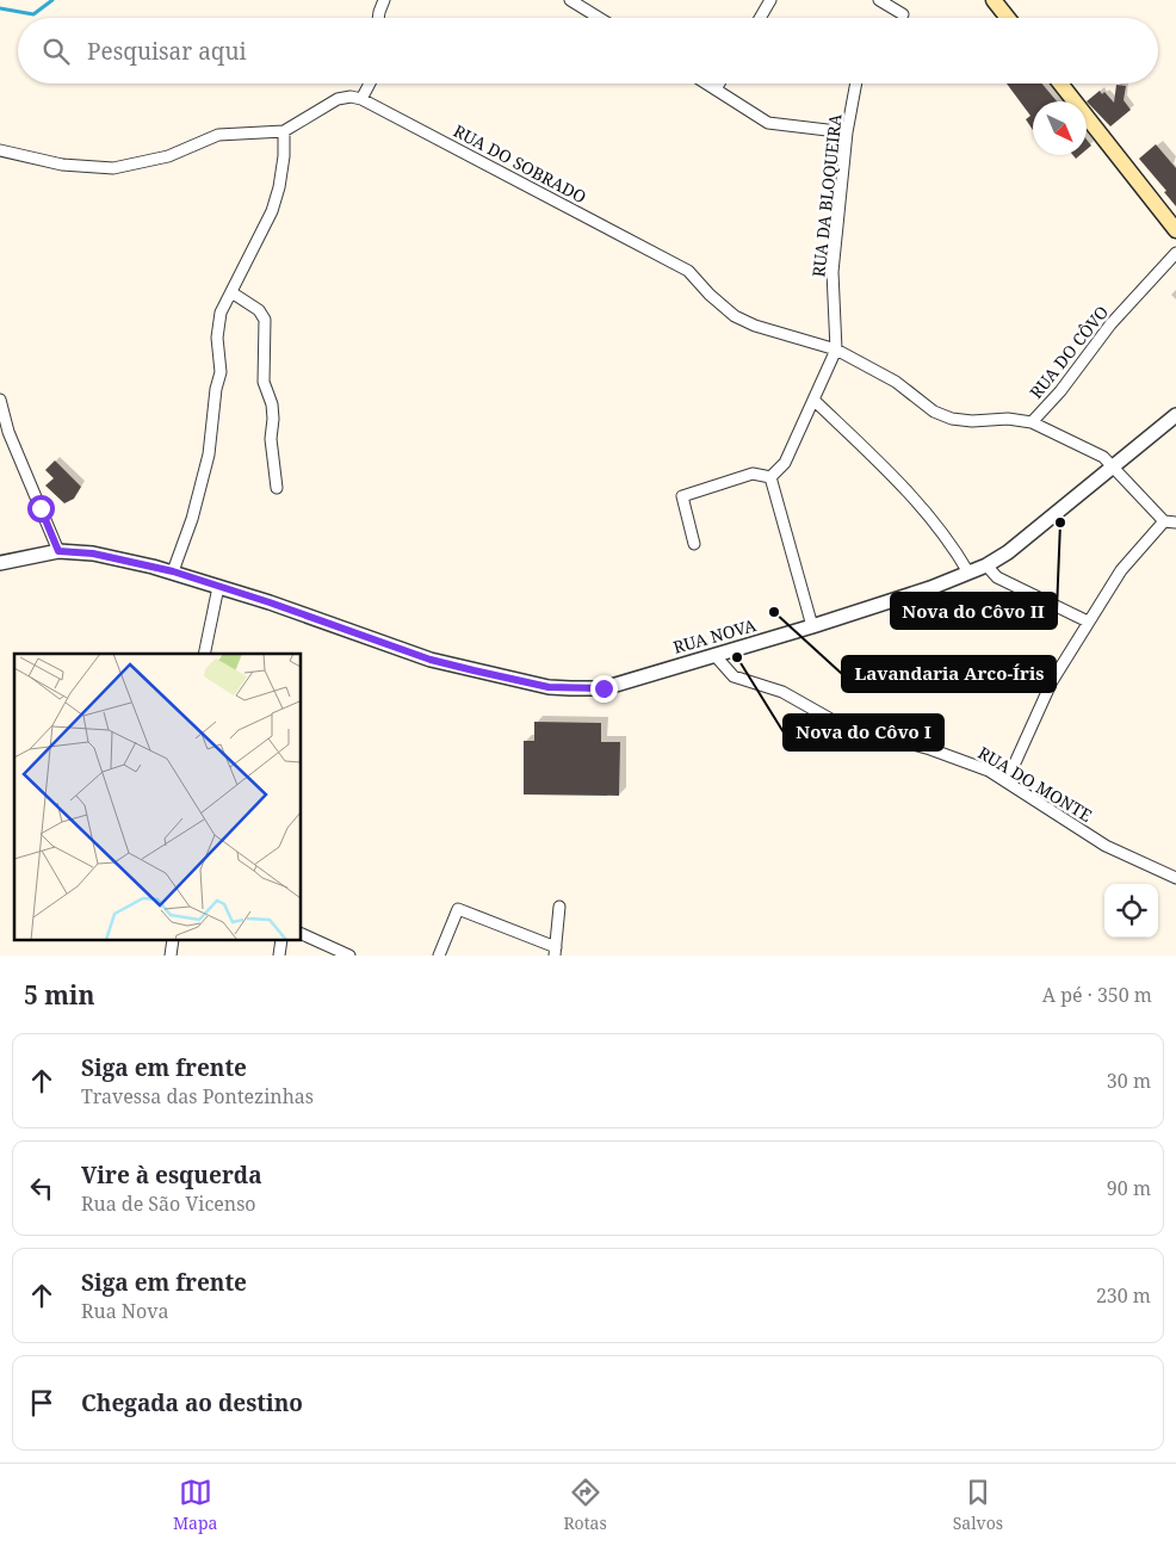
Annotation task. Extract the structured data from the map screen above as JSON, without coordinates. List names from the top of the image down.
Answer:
{
  "streets": {
    "street": [
      "RUA DO SOBRADO",
      "RUA DA BLOQUEIRA",
      "RUA DO CÔVO",
      "RUA NOVA",
      "RUA DO MONTE"
    ]
  },
  "crossings": [
    ["RUA DO SOBRADO", "RUA DO CÔVO"],
    ["RUA DA BLOQUEIRA", "RUA DO CÔVO"],
    ["RUA NOVA", "RUA DO MONTE"]
  ],
  "places": ["Nova do Côvo II", "Lavandaria Arco-Íris", "Nova do Côvo I"],
  "north": "bottom right",
  "page": {
    "search": "Pesquisar aqui",
    "heading": ["5 min", "A pé · 350 m"],
    "list": [
      ["Siga em frente", "Travessa das Pontezinhas", "30 m"],
      ["Vire à esquerda", "Rua de São Vicenso", "90 m"],
      ["Siga em frente", "Rua Nova", "230 m"],
      "Chegada ao destino"
    ],
    "nav": ["Mapa", "Rotas", "Salvos"]
  }
}
